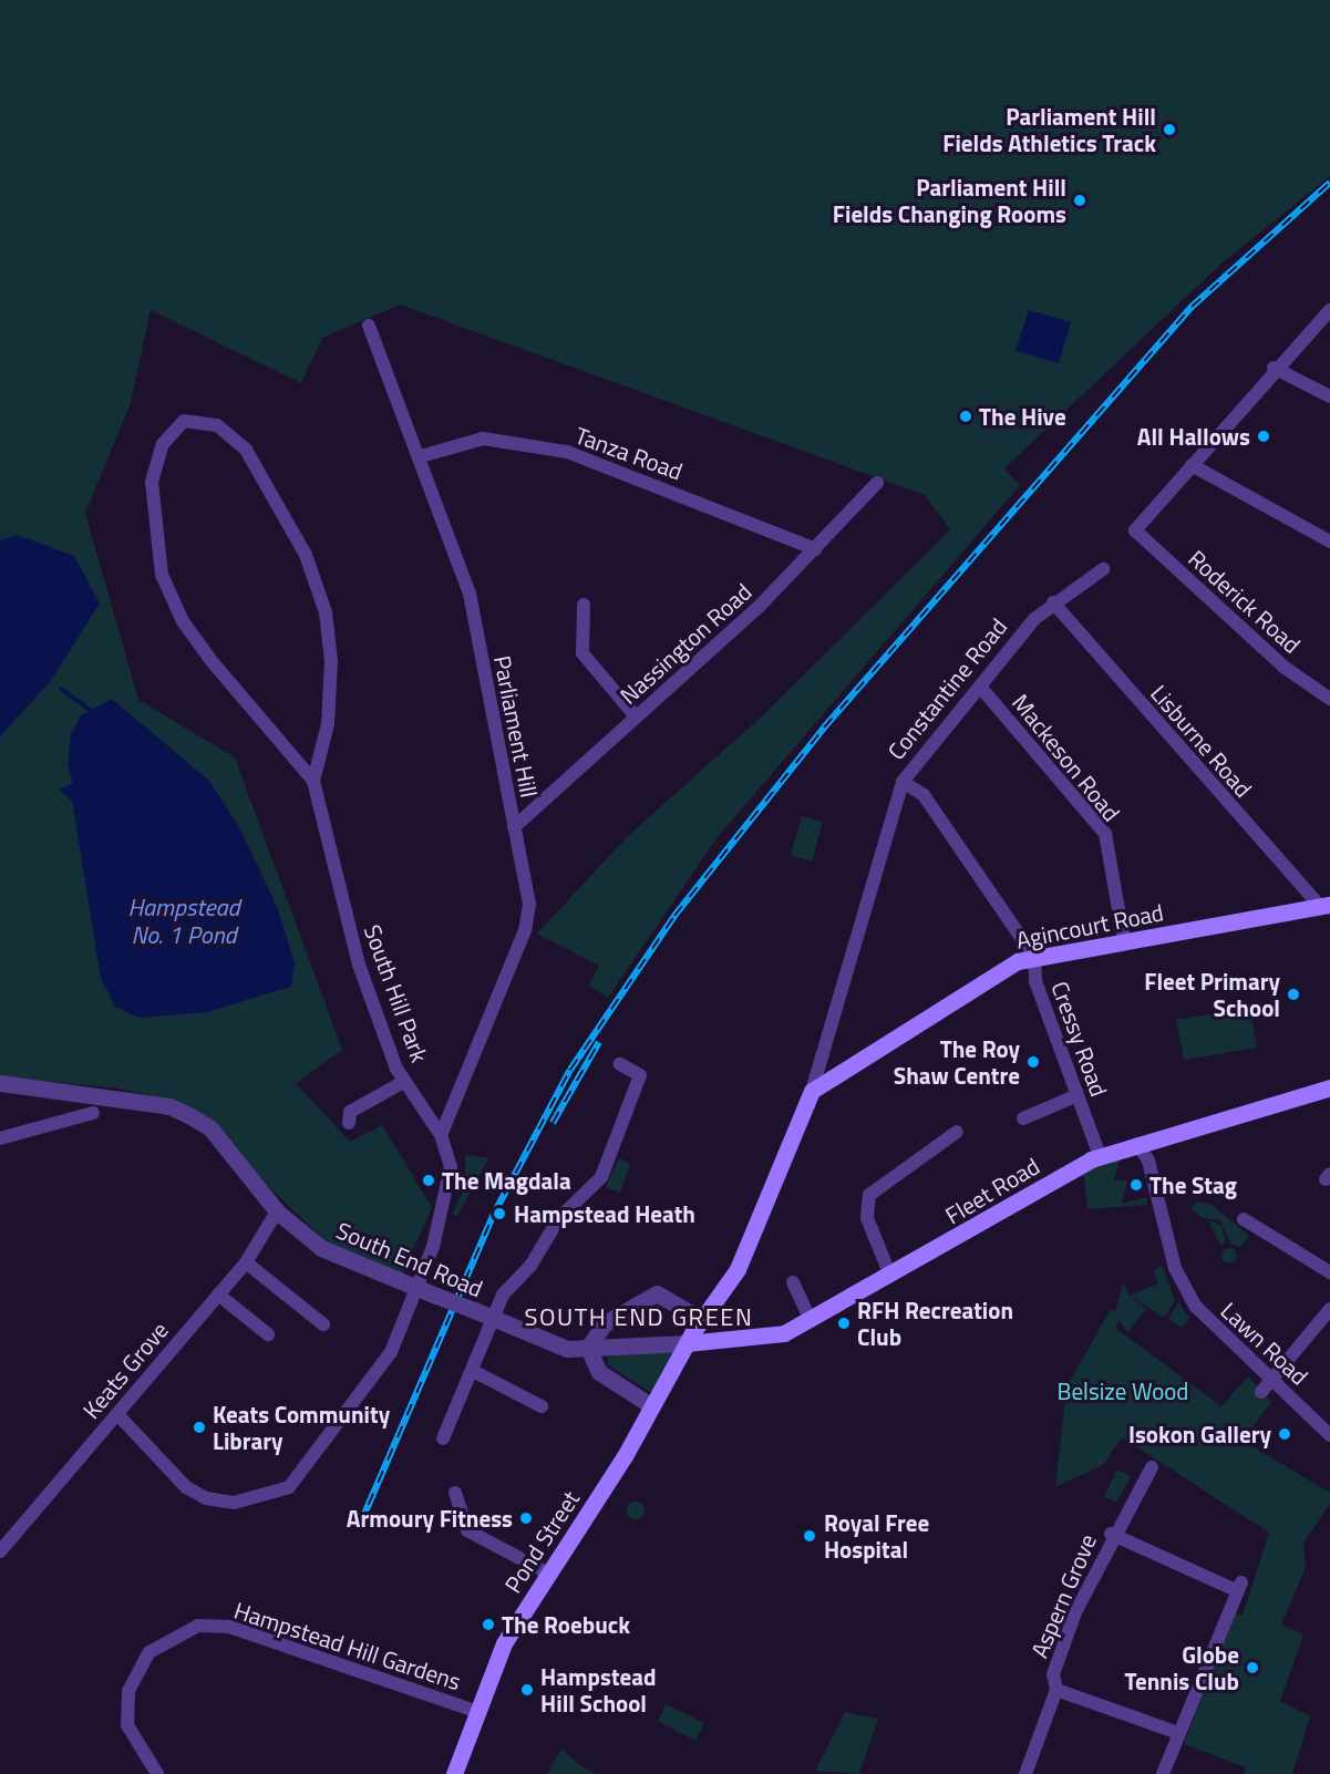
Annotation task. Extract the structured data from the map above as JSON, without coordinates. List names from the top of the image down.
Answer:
{
  "streets": {
    "main road": ["Agincourt Road", "Fleet Road", "Pond Street"],
    "street": [
      "Tanza Road",
      "Roderick Road",
      "Nassington Road",
      "Constantine Road",
      "Parliament Hill",
      "Lisburne Road",
      "Mackeson Road",
      "South Hill Park",
      "Cressy Road",
      "South End Road",
      "Lawn Road",
      "Keats Grove",
      "Aspern Grove",
      "Hampstead Hill Gardens"
    ]
  },
  "crossings": [
    ["Tanza Road", "Nassington Road"],
    ["Tanza Road", "Parliament Hill"],
    ["Nassington Road", "Parliament Hill"],
    ["Constantine Road", "Lisburne Road"],
    ["Constantine Road", "Mackeson Road"],
    ["Constantine Road", "Agincourt Road"],
    ["Constantine Road", "Cressy Road"],
    ["Parliament Hill", "South Hill Park"],
    ["Lisburne Road", "Agincourt Road"],
    ["Mackeson Road", "Agincourt Road"],
    ["Agincourt Road", "Cressy Road"],
    ["South Hill Park", "South End Road"],
    ["South Hill Park", "Keats Grove"],
    ["Cressy Road", "Fleet Road"],
    ["Fleet Road", "Lawn Road"],
    ["Fleet Road", "Pond Street"],
    ["South End Road", "Keats Grove"],
    ["Pond Street", "Hampstead Hill Gardens"]
  ],
  "districts": ["SOUTH END GREEN"],
  "water": ["Hampstead No. 1 Pond"],
  "parks": ["Belsize Wood"],
  "places": [
    "Parliament Hill Fields Athletics Track",
    "Parliament Hill Fields Changing Rooms",
    "The Hive",
    "All Hallows",
    "Fleet Primary School",
    "The Roy Shaw Centre",
    "The Magdala",
    "The Stag",
    "Hampstead Heath",
    "RFH Recreation Club",
    "Keats Community Library",
    "Isokon Gallery",
    "Armoury Fitness",
    "Royal Free Hospital",
    "The Roebuck",
    "Globe Tennis Club",
    "Hampstead Hill School"
  ]
}
